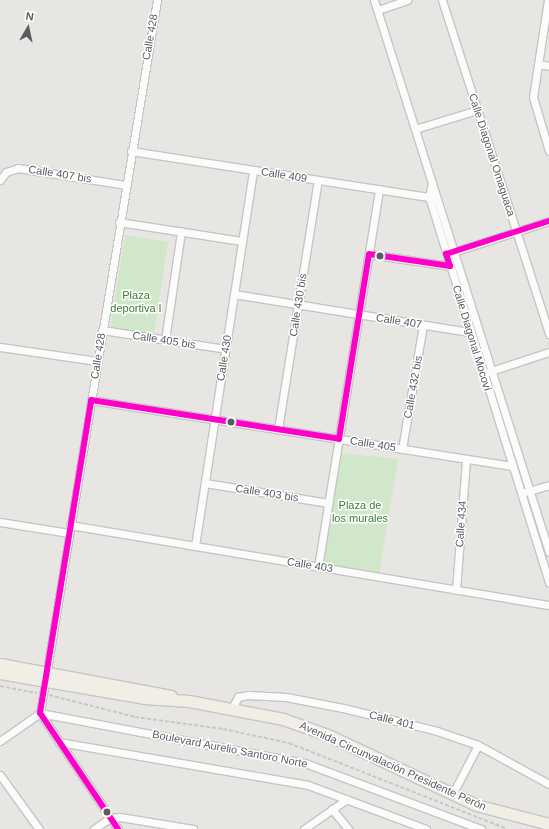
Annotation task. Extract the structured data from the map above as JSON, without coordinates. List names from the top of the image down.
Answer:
{
  "streets": {
    "main road": ["Avenida Circunvalación Presidente Perón"],
    "street": [
      "Calle 428",
      "Calle Diagonal Omaguaca",
      "Calle 407 bis",
      "Calle 409",
      "Calle 430 bis",
      "Calle 407",
      "Calle Diagonal Mocoví",
      "Calle 405 bis",
      "Calle 430",
      "Calle 432 bis",
      "Calle 405",
      "Calle 403 bis",
      "Calle 434",
      "Calle 403",
      "Calle 401",
      "Boulevard Aurelio Santoro Norte"
    ]
  },
  "crossings": [
    ["Calle 428", "Calle 407 bis"],
    ["Calle 428", "Calle 409"],
    ["Calle 428", "Calle 405 bis"],
    ["Calle 428", "Calle 405"],
    ["Calle 428", "Calle 403"],
    ["Calle 428", "Boulevard Aurelio Santoro Norte"],
    ["Calle 428", "Avenida Circunvalación Presidente Perón"],
    ["Calle 409", "Calle 430 bis"],
    ["Calle 409", "Calle Diagonal Mocoví"],
    ["Calle 409", "Calle 430"],
    ["Calle 430 bis", "Calle 407"],
    ["Calle 430 bis", "Calle 405"],
    ["Calle 407", "Calle Diagonal Mocoví"],
    ["Calle 407", "Calle 430"],
    ["Calle 407", "Calle 432 bis"],
    ["Calle Diagonal Mocoví", "Calle 405"],
    ["Calle 405 bis", "Calle 430"],
    ["Calle 430", "Calle 405"],
    ["Calle 430", "Calle 403 bis"],
    ["Calle 430", "Calle 403"],
    ["Calle 432 bis", "Calle 405"],
    ["Calle 405", "Calle 434"],
    ["Calle 434", "Calle 403"],
    ["Calle 401", "Avenida Circunvalación Presidente Perón"]
  ],
  "parks": ["Plaza deportiva I", "Plaza de los murales"],
  "north": "top"
}
